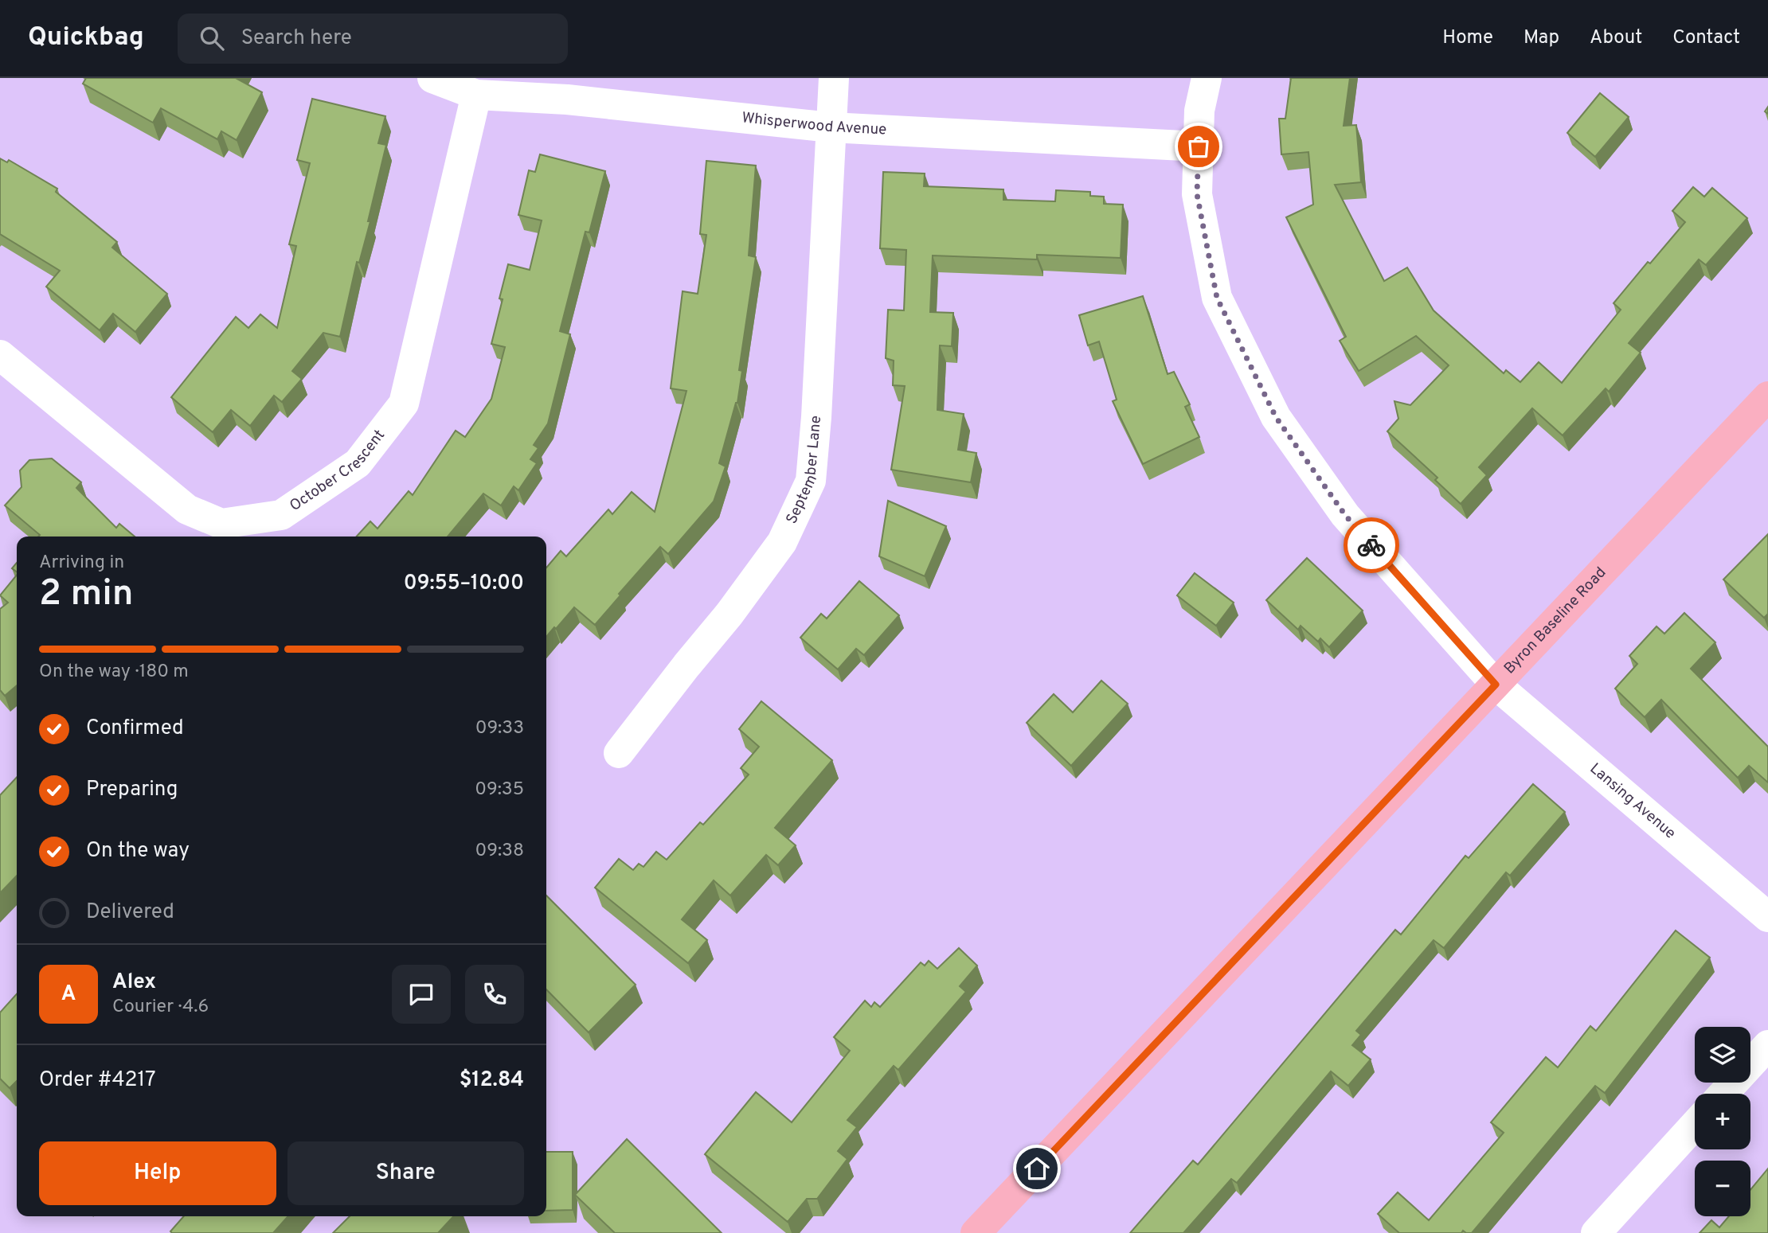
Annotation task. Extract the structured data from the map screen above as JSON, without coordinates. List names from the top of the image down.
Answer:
{
  "streets": {
    "main road": ["Byron Baseline Road"],
    "street": [
      "Whisperwood Avenue",
      "October Crescent",
      "September Lane",
      "Lansing Avenue"
    ]
  },
  "crossings": [
    ["Whisperwood Avenue", "October Crescent"],
    ["Whisperwood Avenue", "September Lane"],
    ["Whisperwood Avenue", "Lansing Avenue"],
    ["Byron Baseline Road", "Lansing Avenue"]
  ],
  "page": {
    "header": "Quickbag",
    "search": "Search here",
    "nav": [
      "Home",
      "Map",
      "About",
      "Contact"
    ],
    "heading": ["2 min", "Arriving in", "09:55–10:00"],
    "panel": [
      "Alex",
      "Courier · 4.6",
      "Order #4217",
      "$12.84"
    ],
    "bar": "On the way · 180 m",
    "list": [
      ["Confirmed", "09:33"],
      ["Preparing", "09:35"],
      ["On the way", "09:38"],
      "Delivered"
    ],
    "round": "A",
    "map_buttons": ["+", "−"],
    "buttons": ["Help", "Share"]
  }
}
